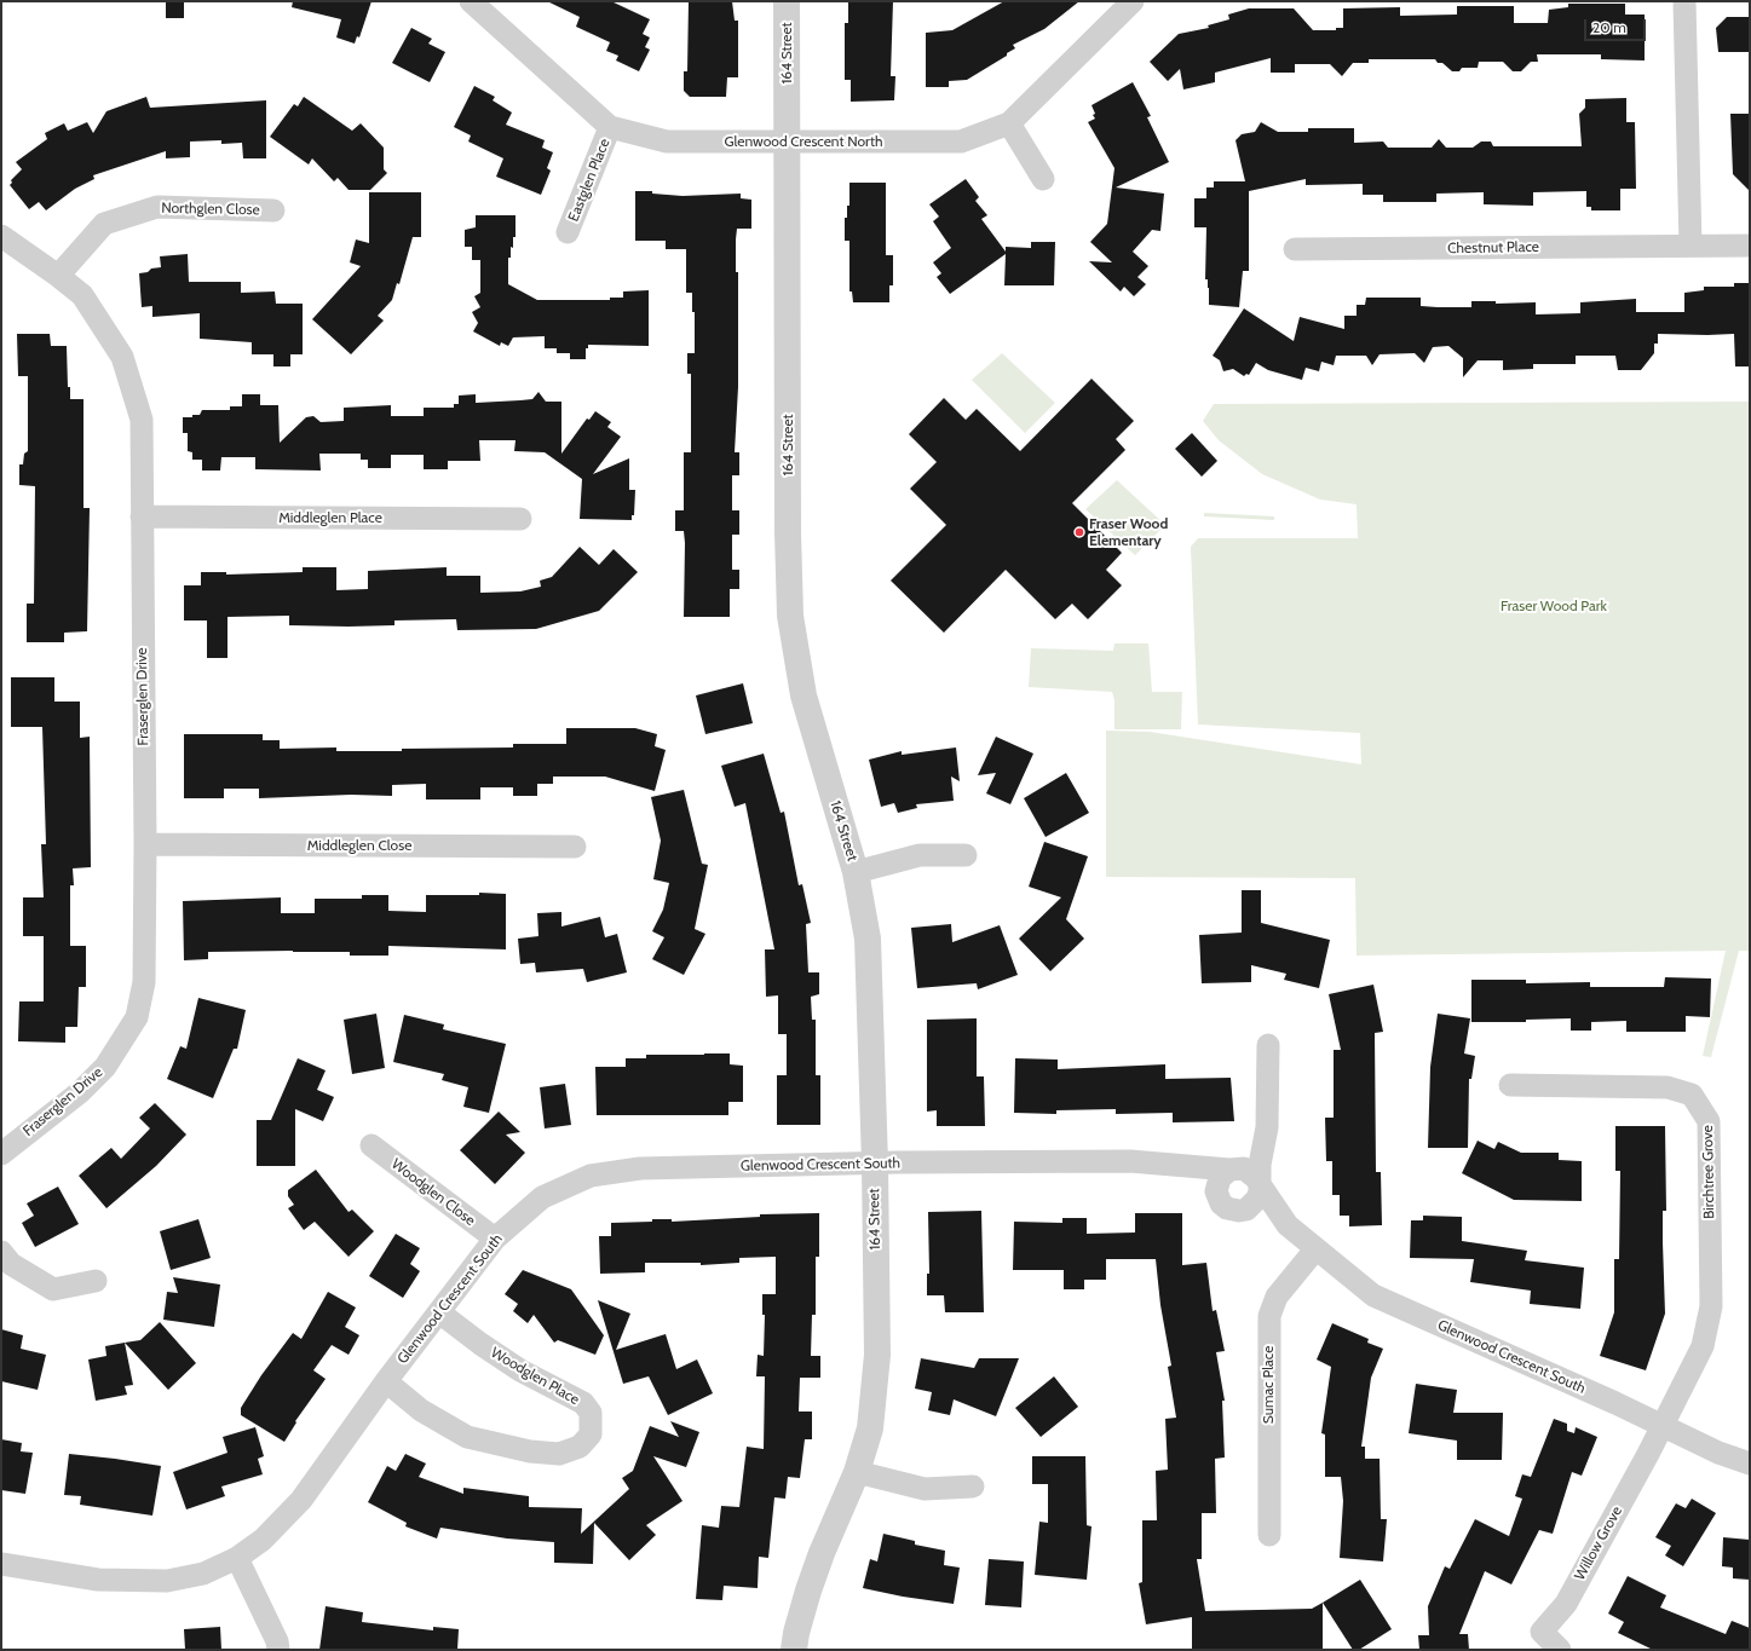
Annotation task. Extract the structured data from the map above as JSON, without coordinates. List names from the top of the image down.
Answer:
{
  "streets": {
    "street": [
      "164 Street",
      "Glenwood Crescent North",
      "Eastglen Place",
      "Northglen Close",
      "Chestnut Place",
      "Middleglen Place",
      "Fraserglen Drive",
      "Middleglen Close",
      "Glenwood Crescent South",
      "Birchtree Grove",
      "Woodglen Close",
      "Woodglen Place",
      "Sumac Place",
      "Willow Grove"
    ]
  },
  "crossings": [
    ["164 Street", "Glenwood Crescent North"],
    ["164 Street", "Glenwood Crescent South"],
    ["Glenwood Crescent North", "Eastglen Place"],
    ["Northglen Close", "Fraserglen Drive"],
    ["Middleglen Place", "Fraserglen Drive"],
    ["Fraserglen Drive", "Middleglen Close"],
    ["Glenwood Crescent South", "Birchtree Grove"],
    ["Glenwood Crescent South", "Woodglen Close"],
    ["Glenwood Crescent South", "Woodglen Place"],
    ["Glenwood Crescent South", "Sumac Place"],
    ["Glenwood Crescent South", "Willow Grove"],
    ["Birchtree Grove", "Willow Grove"]
  ],
  "parks": ["Fraser Wood Park"],
  "places": ["Fraser Wood Elementary"],
  "scale_bar": "20 m"
}
